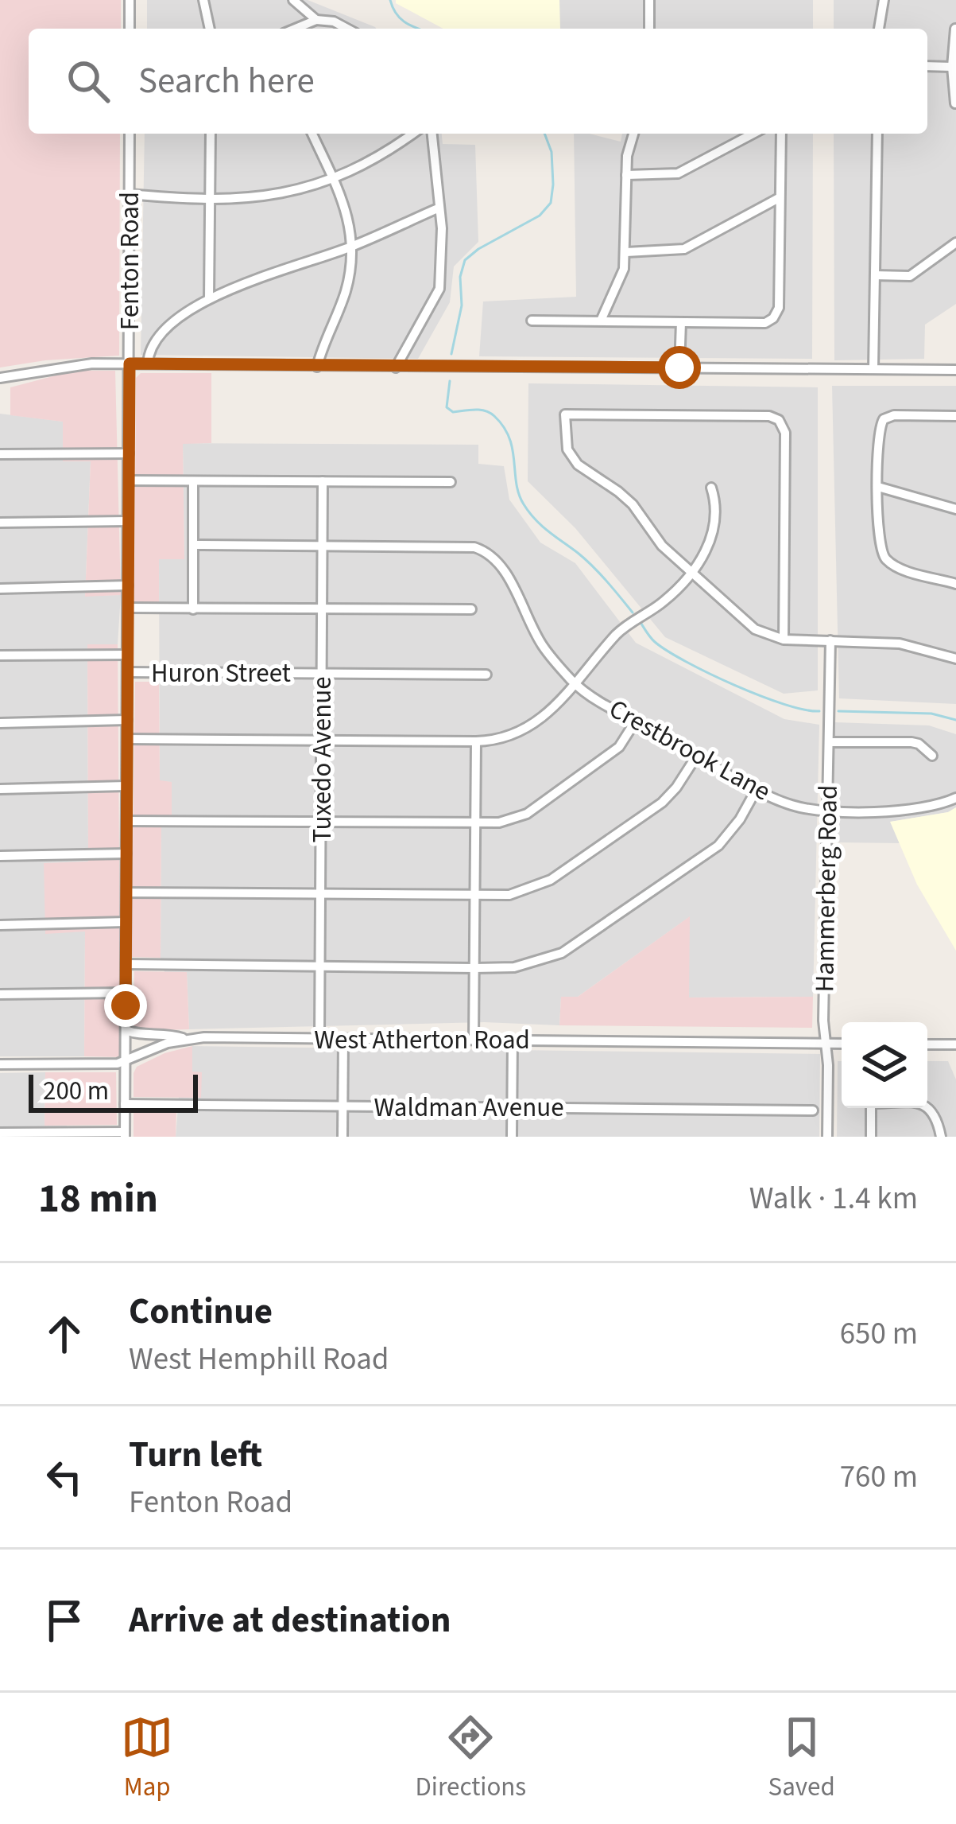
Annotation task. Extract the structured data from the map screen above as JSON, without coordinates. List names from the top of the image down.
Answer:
{
  "streets": {
    "street": [
      "Fenton Road",
      "Huron Street",
      "Crestbrook Lane",
      "Tuxedo Avenue",
      "Hammerberg Road",
      "West Atherton Road",
      "Waldman Avenue"
    ]
  },
  "crossings": [
    ["Fenton Road", "Huron Street"],
    ["Fenton Road", "West Atherton Road"],
    ["Fenton Road", "Waldman Avenue"],
    ["Huron Street", "Tuxedo Avenue"],
    ["Crestbrook Lane", "Tuxedo Avenue"],
    ["Crestbrook Lane", "Hammerberg Road"],
    ["Tuxedo Avenue", "West Atherton Road"],
    ["Hammerberg Road", "West Atherton Road"]
  ],
  "scale_bar": "200 m",
  "page": {
    "search": "Search here",
    "scale": "200 m",
    "heading": ["18 min", "Walk · 1.4 km"],
    "list": [
      ["Continue", "West Hemphill Road", "650 m"],
      ["Turn left", "Fenton Road", "760 m"],
      "Arrive at destination"
    ],
    "nav": ["Map", "Directions", "Saved"]
  }
}
